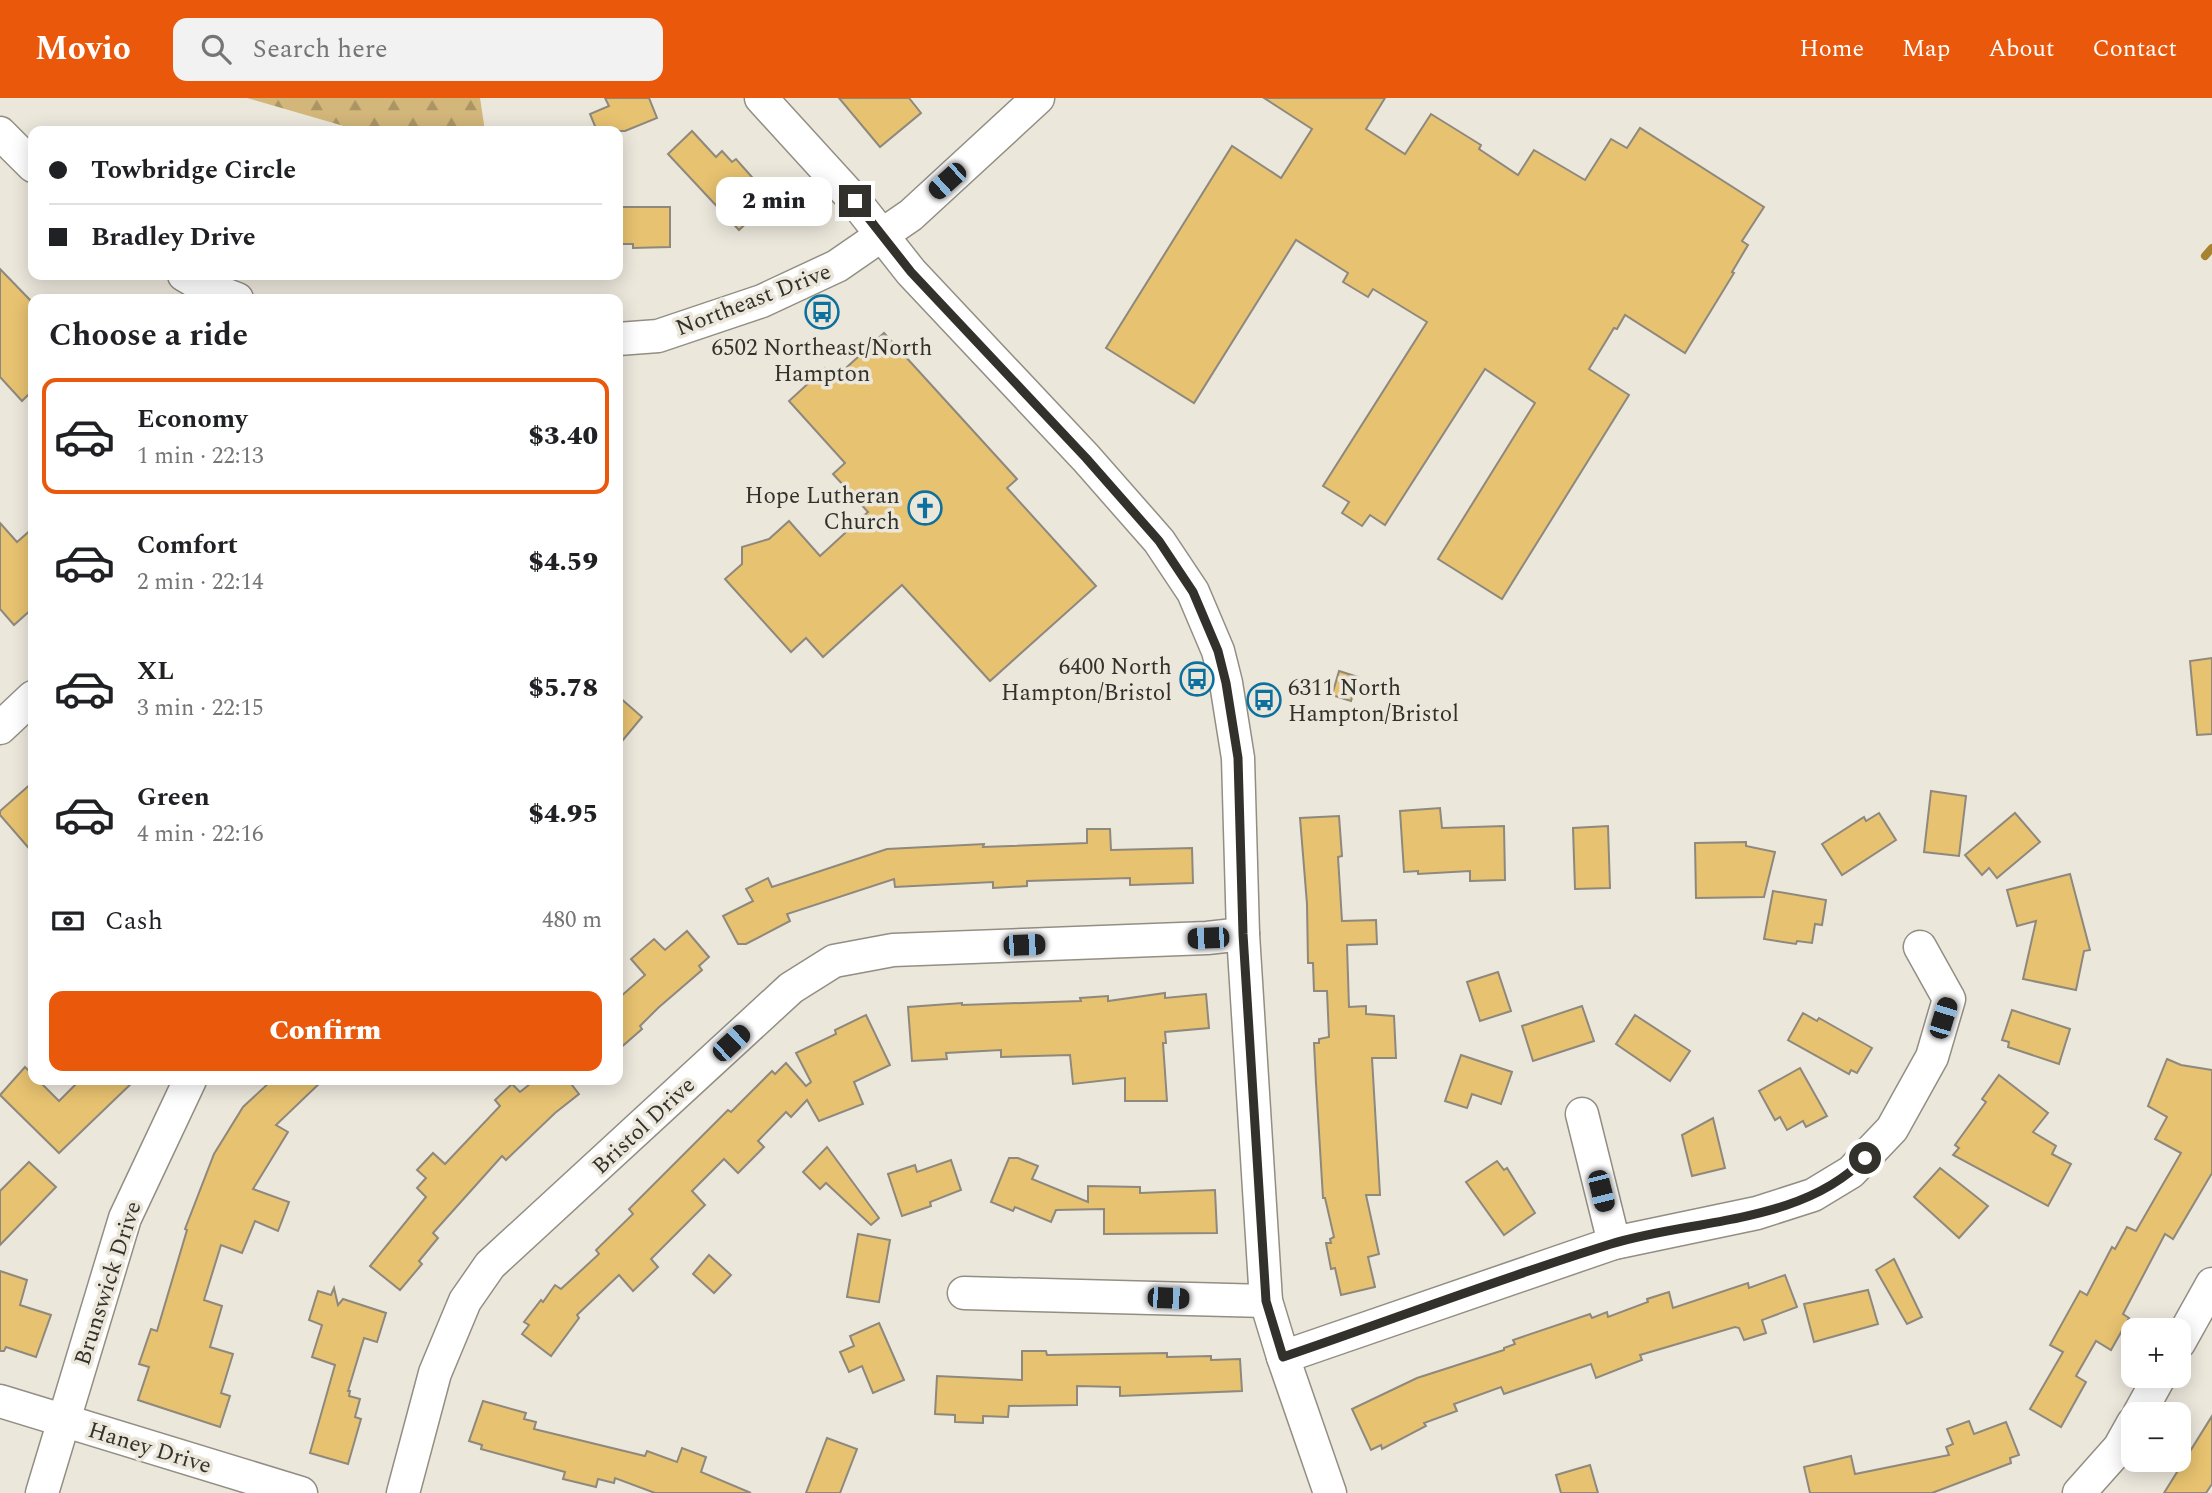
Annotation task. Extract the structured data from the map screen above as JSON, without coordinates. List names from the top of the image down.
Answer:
{
  "streets": {
    "street": [
      "Northeast Drive",
      "Bristol Drive",
      "Brunswick Drive",
      "Haney Drive"
    ]
  },
  "crossings": [
    ["Brunswick Drive", "Haney Drive"]
  ],
  "places": {
    "bus stop": ["6502 Northeast/North Hampton", "6400 North Hampton/Bristol", "6311 North Hampton/Bristol"],
    "church": ["Hope Lutheran Church"]
  },
  "page": {
    "header": "Movio",
    "search": "Search here",
    "nav": [
      "Home",
      "Map",
      "About",
      "Contact"
    ],
    "banner": ["Towbridge Circle", "Bradley Drive"],
    "bubble": "2 min",
    "heading": "Choose a ride",
    "list": [
      {
        "name": "Economy",
        "note": "1 min · 22:13",
        "value": "$3.40"
      },
      {
        "name": "Comfort",
        "note": "2 min · 22:14",
        "value": "$4.59"
      },
      {
        "name": "XL",
        "note": "3 min · 22:15",
        "value": "$5.78"
      },
      {
        "name": "Green",
        "note": "4 min · 22:16",
        "value": "$4.95"
      }
    ],
    "pay": ["Cash", "480 m"],
    "buttons": "Confirm",
    "map_buttons": ["+", "−"]
  }
}
